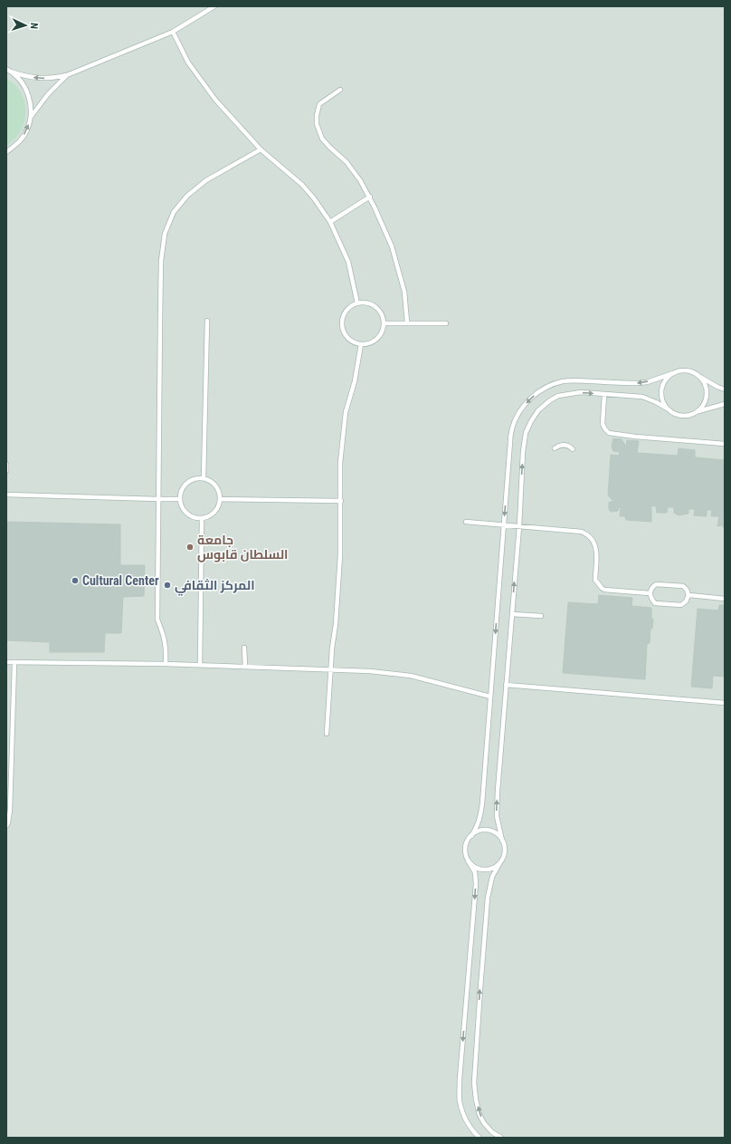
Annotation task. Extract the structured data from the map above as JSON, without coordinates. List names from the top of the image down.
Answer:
{
  "places": ["جامعة السلطان قابوس", "Cultural Center", "المركز الثقافي"],
  "north": "right"
}
